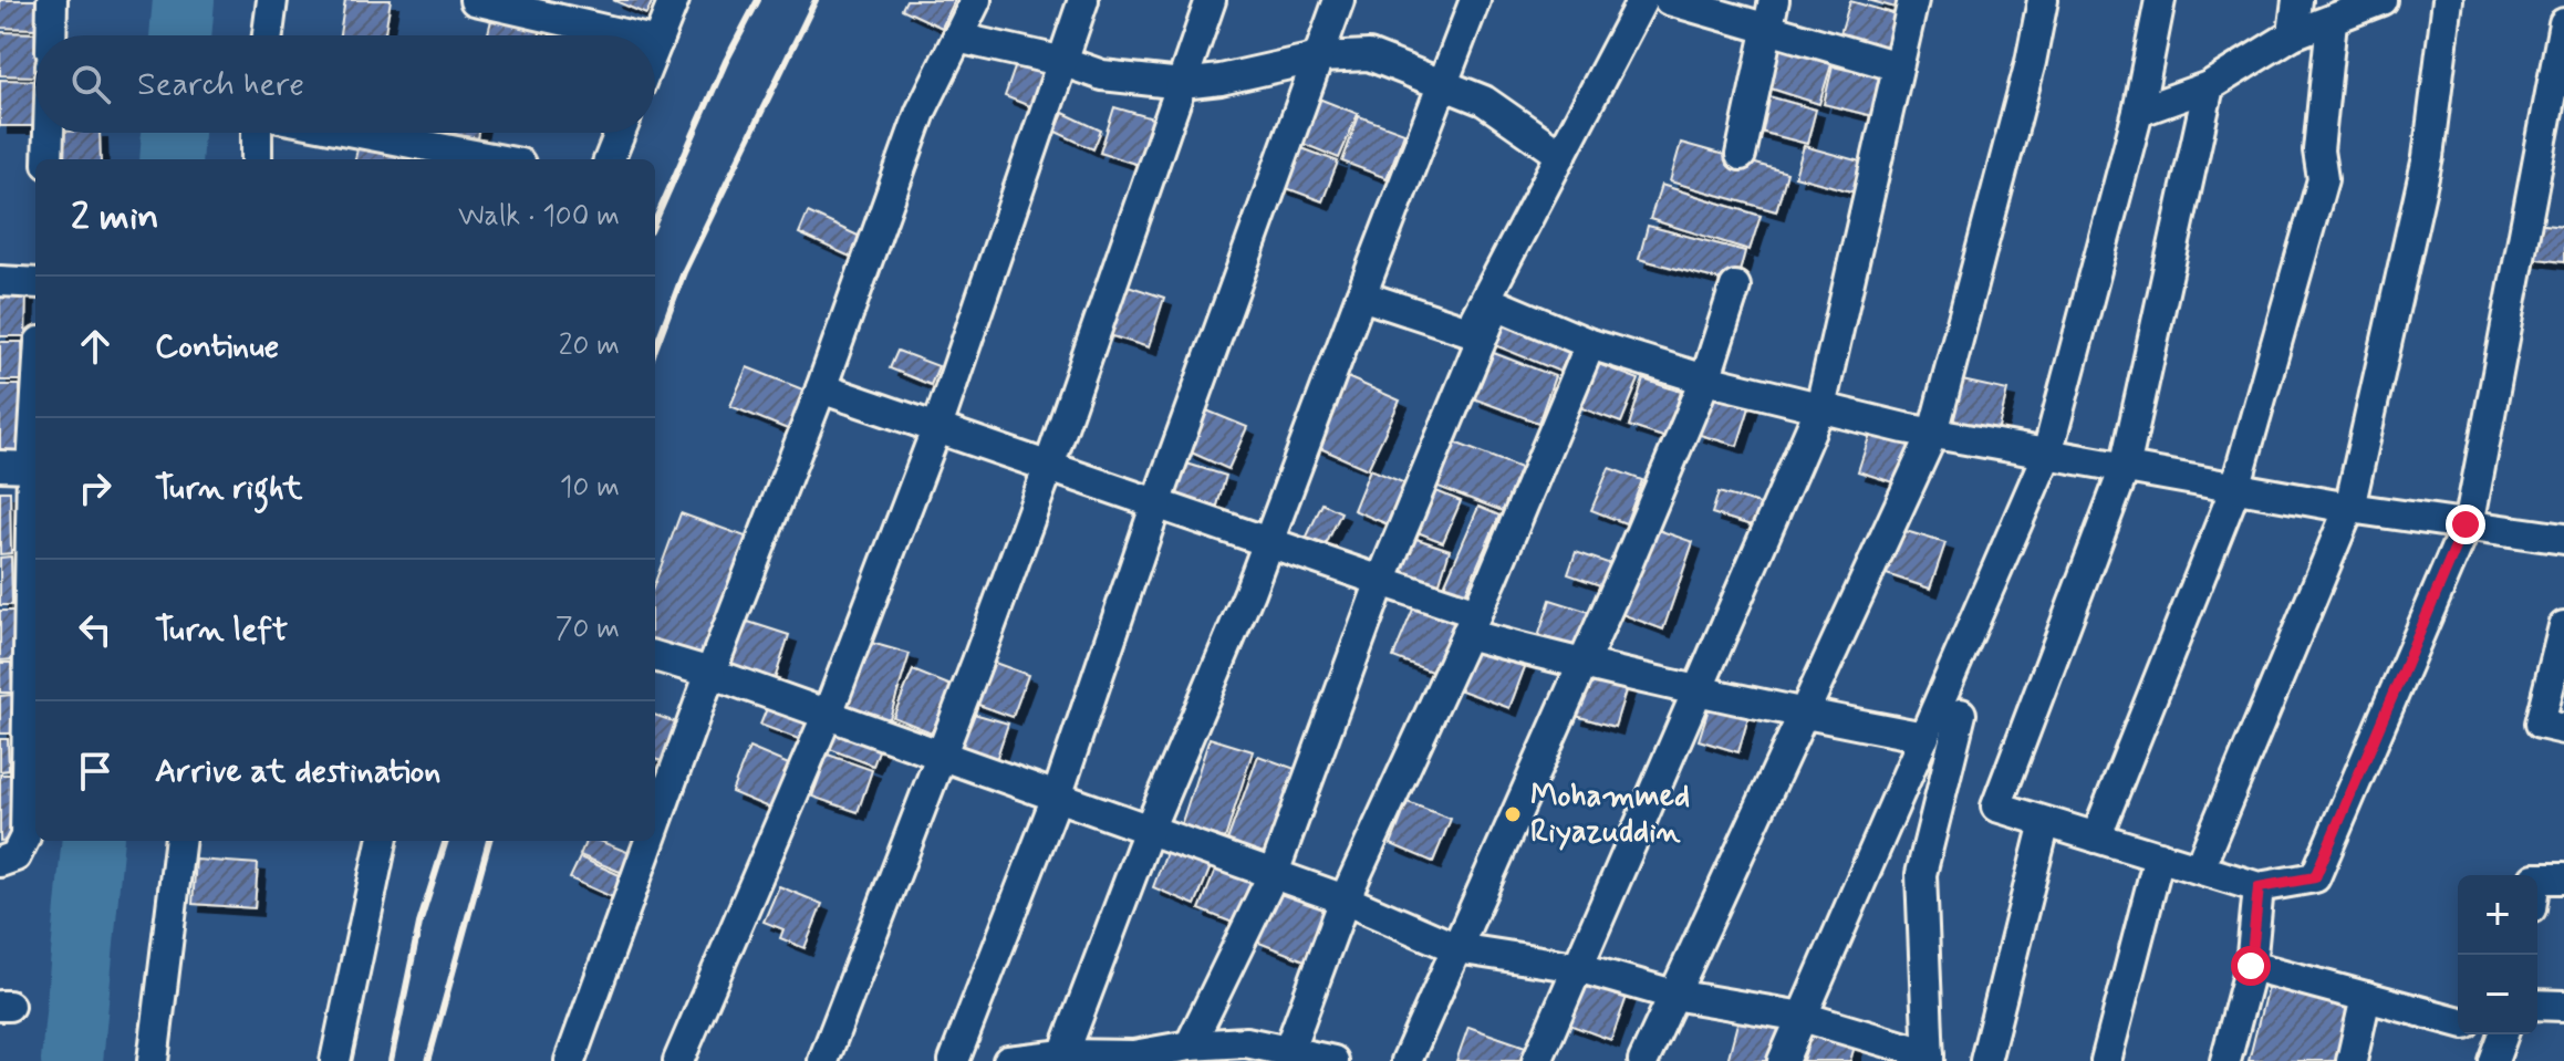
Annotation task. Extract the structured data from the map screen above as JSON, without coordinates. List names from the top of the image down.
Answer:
{
  "places": ["Mohammed Riyazuddin"],
  "page": {
    "search": "Search here",
    "heading": ["2 min", "Walk · 100 m"],
    "list": [
      ["Continue", "20 m"],
      ["Turn right", "10 m"],
      ["Turn left", "70 m"],
      "Arrive at destination"
    ],
    "map_buttons": ["+", "−"]
  }
}
